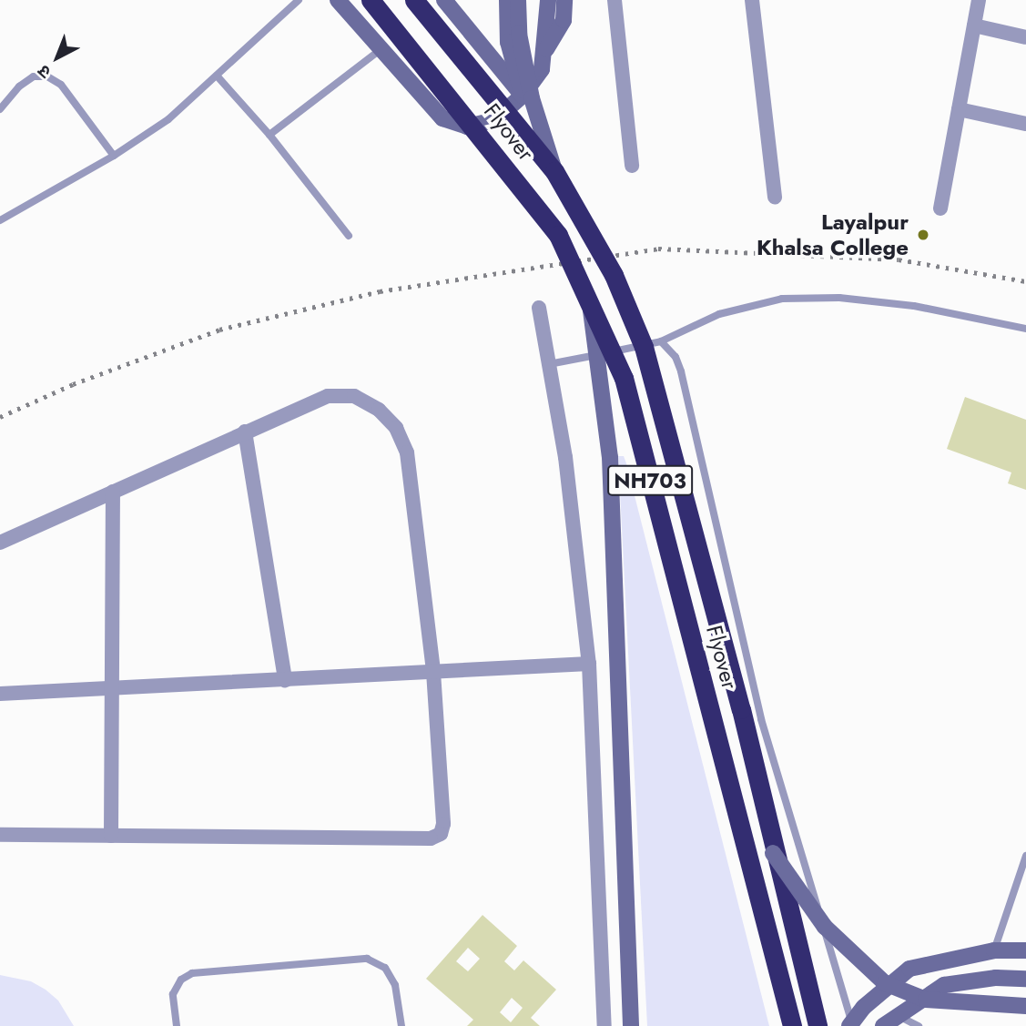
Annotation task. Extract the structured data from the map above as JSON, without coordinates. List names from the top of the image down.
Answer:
{
  "streets": {
    "highway": ["Flyover", "NH703"]
  },
  "places": ["Layalpur Khalsa College"],
  "north": "bottom left"
}
